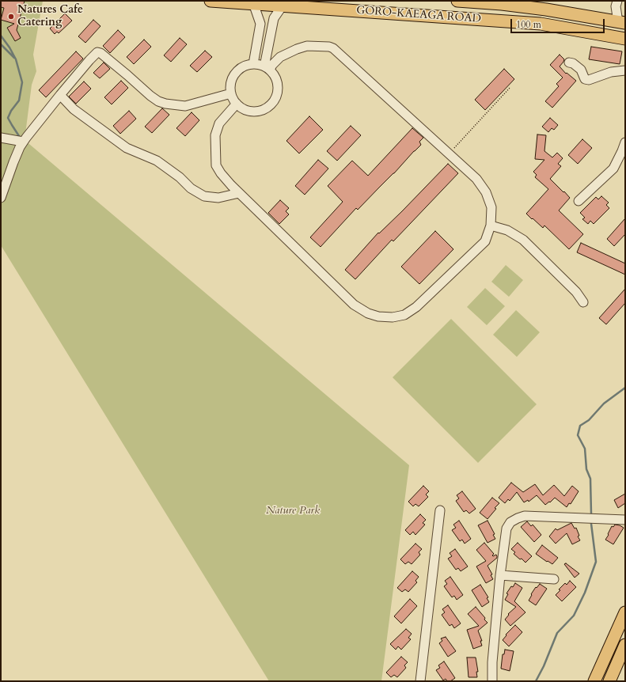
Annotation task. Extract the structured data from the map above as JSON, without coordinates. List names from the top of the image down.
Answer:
{
  "streets": {
    "main road": ["GORO-KAEAGA ROAD"]
  },
  "parks": ["Nature Park"],
  "places": ["Natures Cafe Catering"],
  "scale_bar": "100 m"
}
